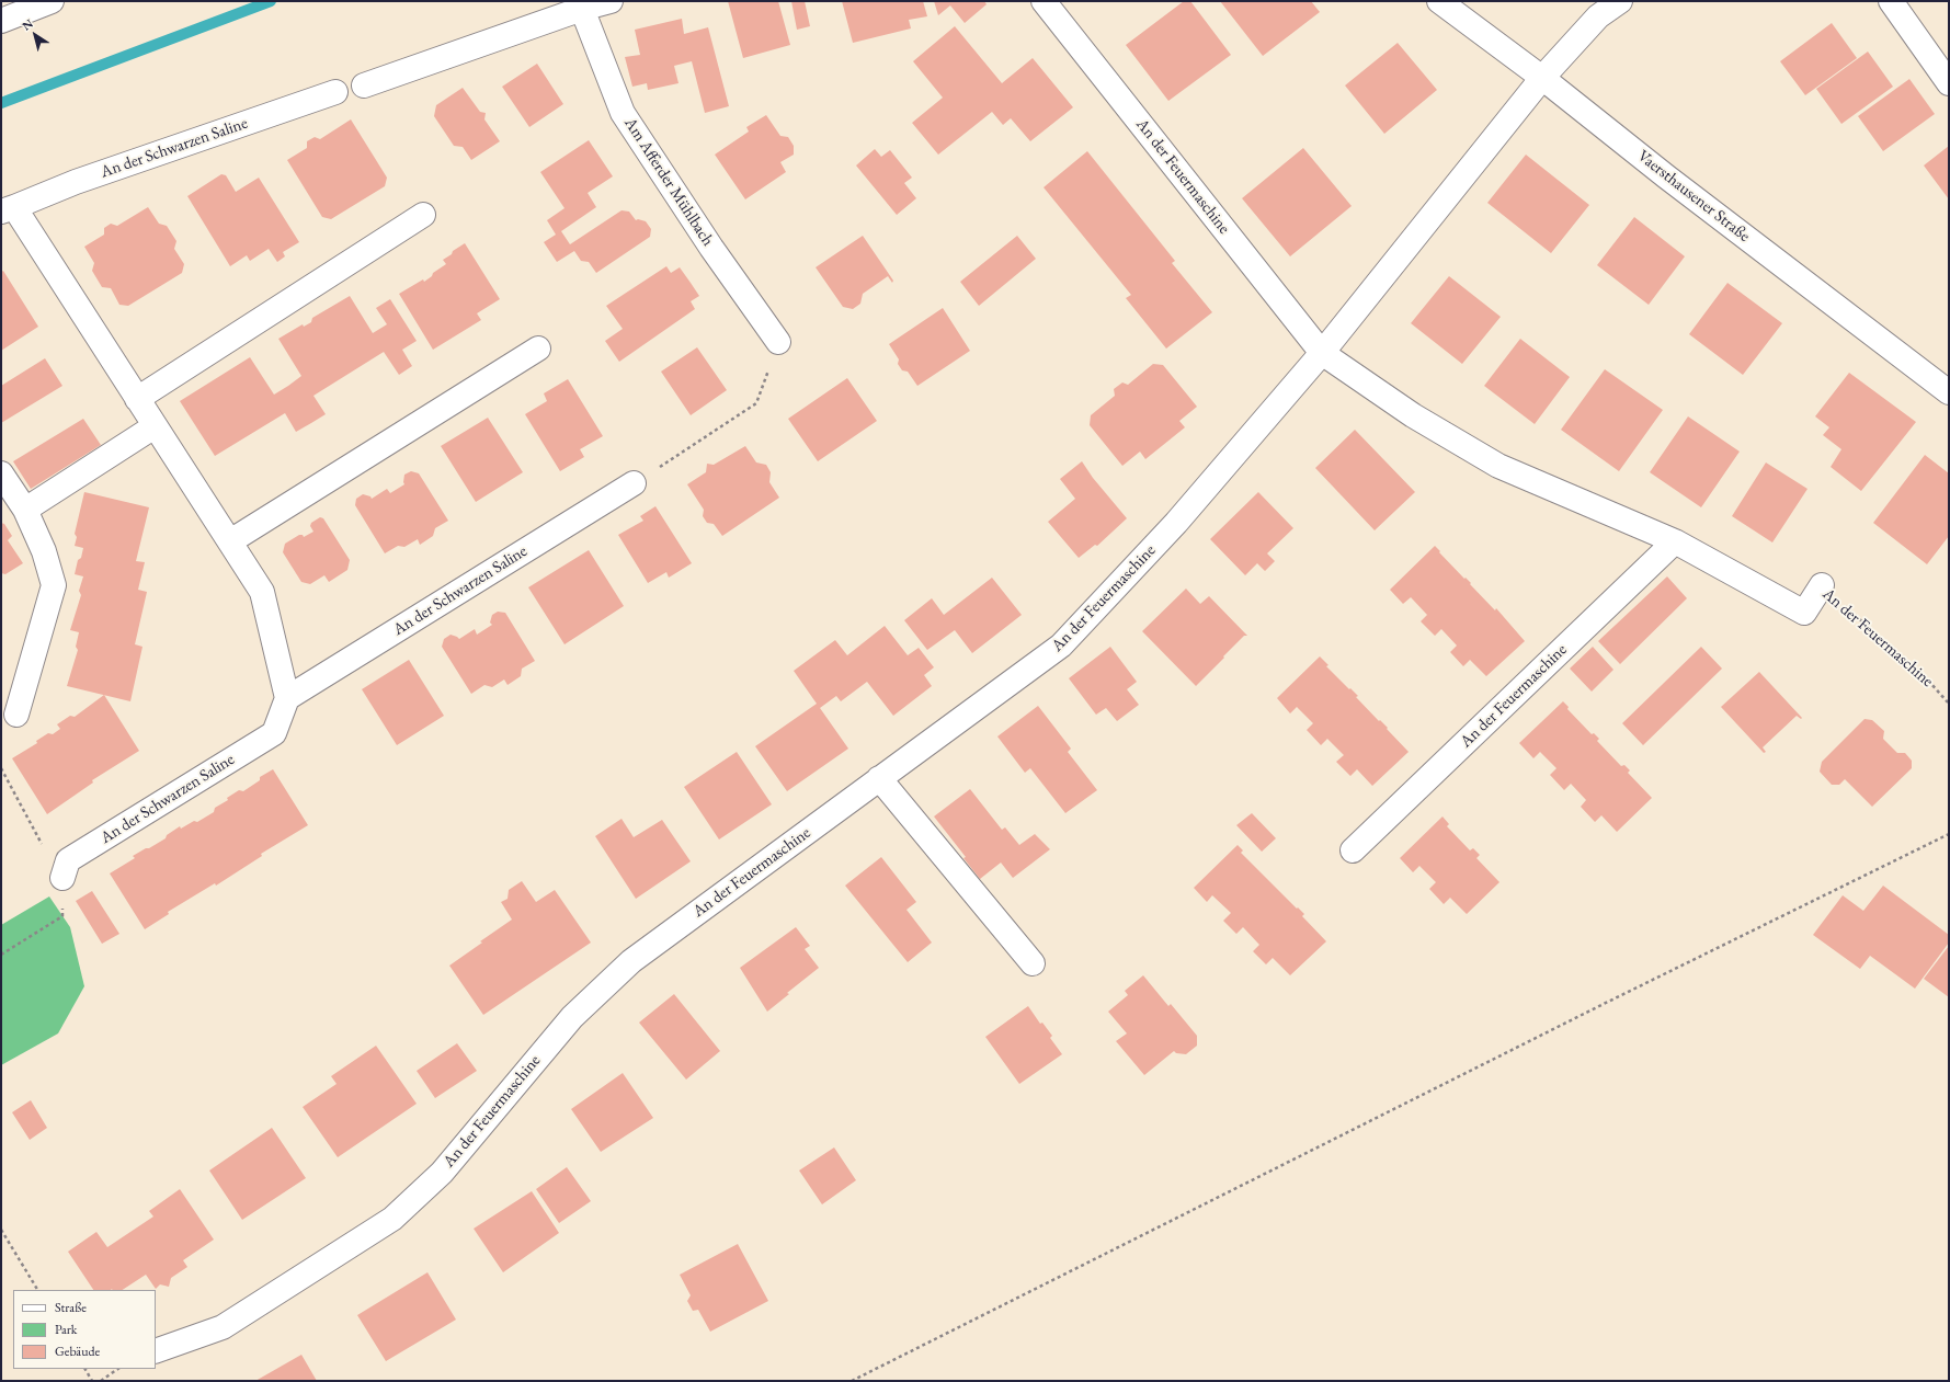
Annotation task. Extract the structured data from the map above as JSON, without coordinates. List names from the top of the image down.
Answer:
{
  "streets": {
    "street": [
      "An der Schwarzen Saline",
      "An der Feuermaschine",
      "Am Afferder Mühlbach",
      "Vaersthausener Straße"
    ]
  },
  "crossings": [
    ["An der Feuermaschine", "Vaersthausener Straße"]
  ],
  "legend": ["Straße", "Park", "Gebäude"],
  "north": "top left"
}
